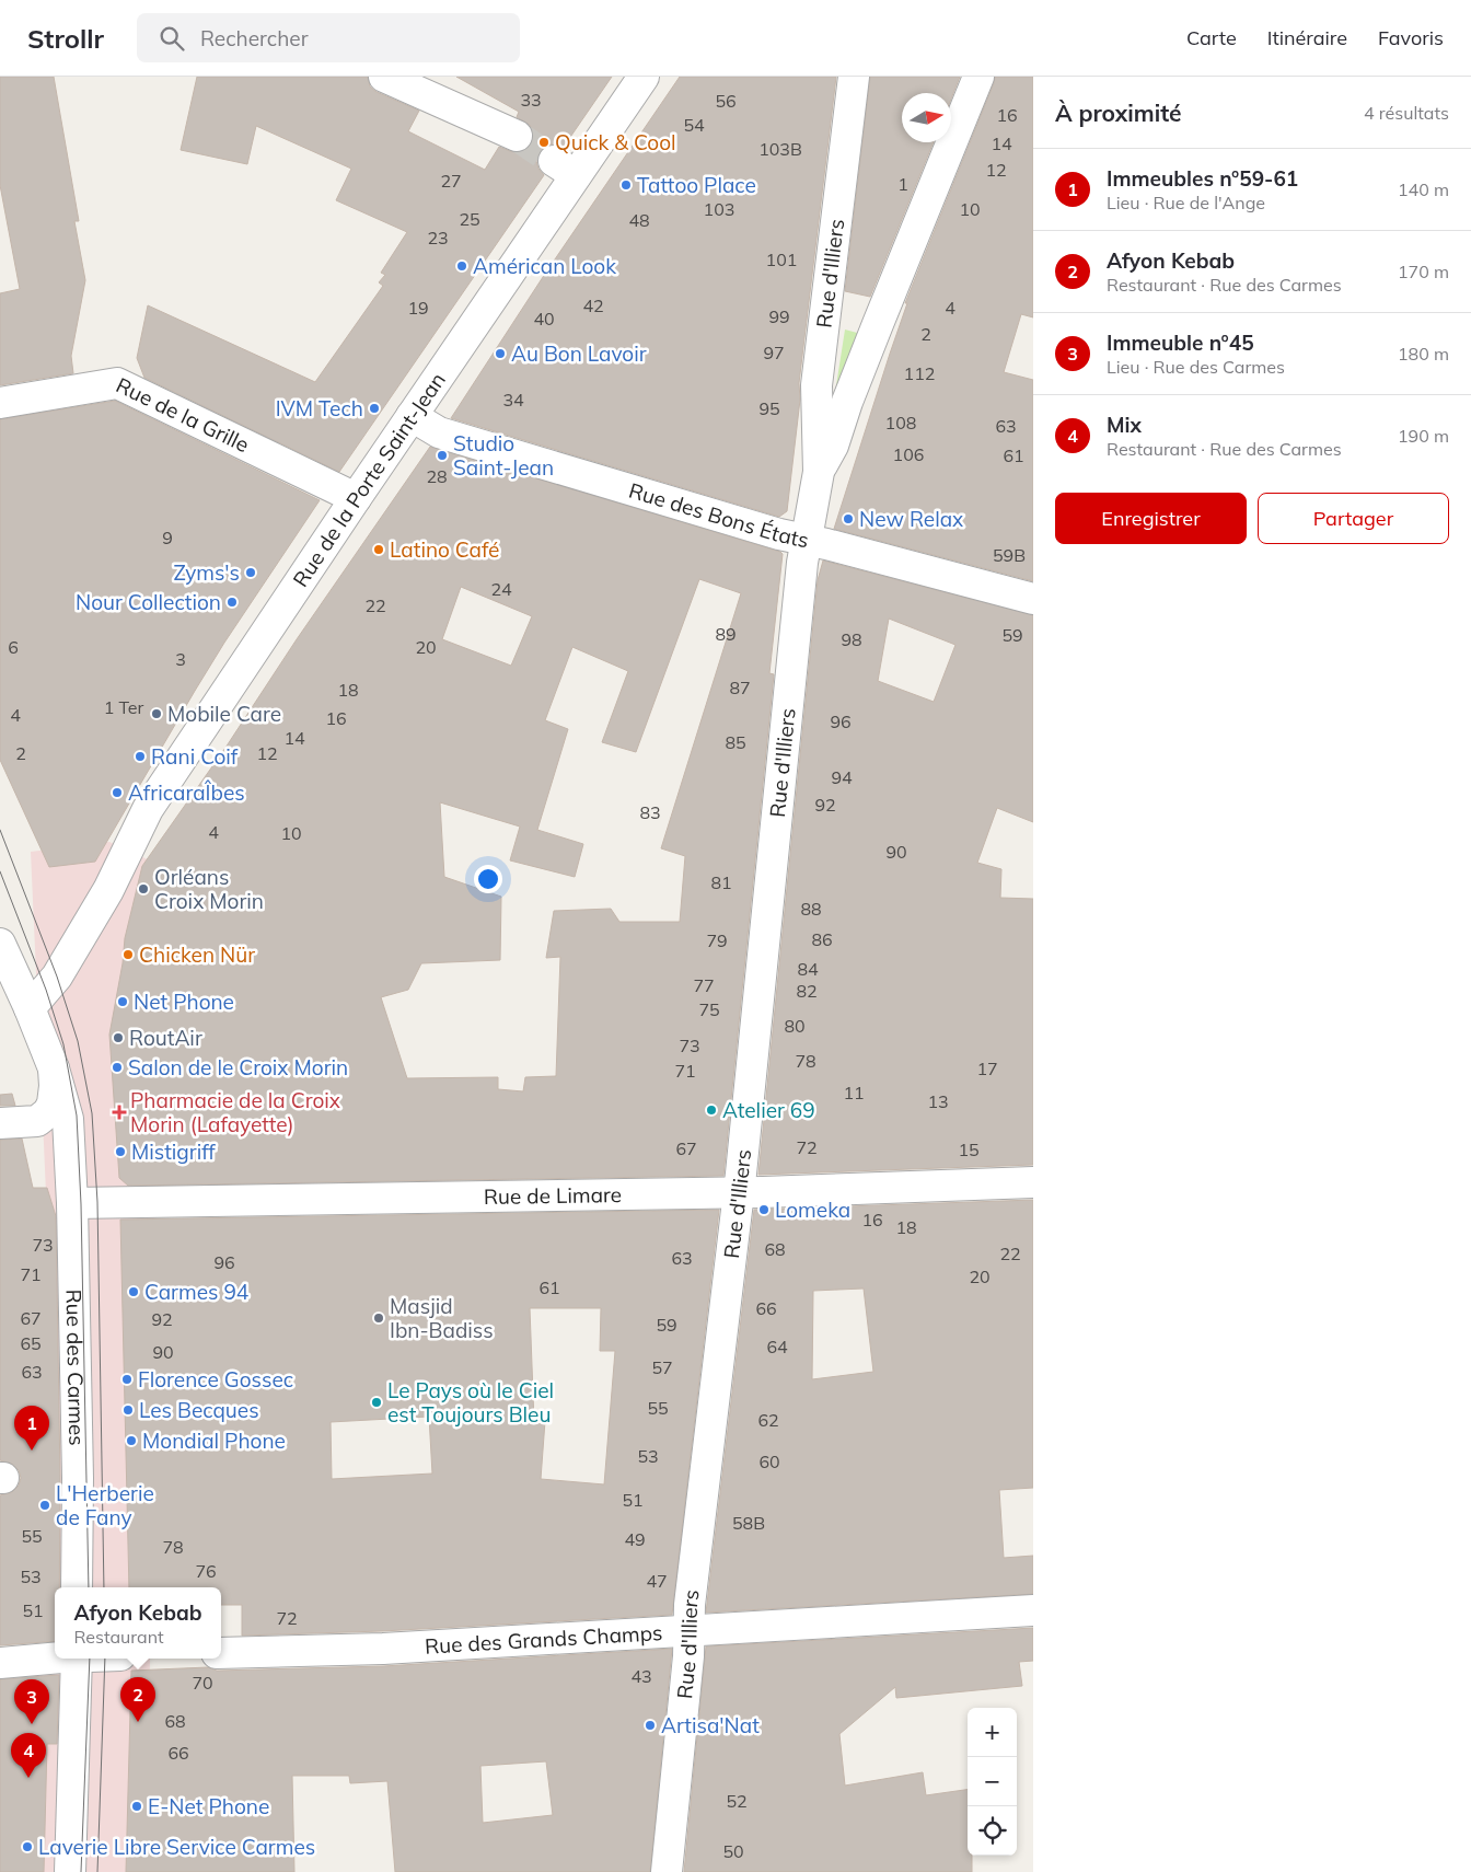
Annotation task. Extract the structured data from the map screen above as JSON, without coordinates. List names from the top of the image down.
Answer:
{
  "streets": {
    "street": [
      "Rue d'Illiers",
      "Rue de la Grille",
      "Rue de la Porte Saint-Jean",
      "Rue des Bons États",
      "Rue de Limare",
      "Rue des Carmes",
      "Rue des Grands Champs"
    ]
  },
  "crossings": [
    ["Rue d'Illiers", "Rue des Bons États"],
    ["Rue d'Illiers", "Rue de Limare"],
    ["Rue d'Illiers", "Rue des Grands Champs"],
    ["Rue de la Grille", "Rue de la Porte Saint-Jean"],
    ["Rue de la Porte Saint-Jean", "Rue des Bons États"],
    ["Rue de la Porte Saint-Jean", "Rue des Carmes"],
    ["Rue de Limare", "Rue des Carmes"]
  ],
  "places": {
    "other": [
      "Quick & Cool",
      "Tattoo Place",
      "Américan Look",
      "Au Bon Lavoir",
      "IVM Tech",
      "Studio Saint-Jean",
      "New Relax",
      "Latino Café",
      "Zyms's",
      "Nour Collection",
      "Mobile Care",
      "Rani Coif",
      "AfricaraÎbes",
      "Orléans Croix Morin",
      "Chicken Nür",
      "Net Phone",
      "RoutAir",
      "Salon de le Croix Morin",
      "Atelier 69",
      "Mistigriff",
      "Lomeka",
      "Carmes 94",
      "Masjid Ibn-Badiss",
      "Florence Gossec",
      "Le Pays où le Ciel est Toujours Bleu",
      "Les Becques",
      "Mondial Phone",
      "L'Herberie de Fany",
      "Artisa'Nat",
      "E-Net Phone",
      "Laverie Libre Service Carmes"
    ],
    "health": ["Pharmacie de la Croix Morin (Lafayette)"]
  },
  "house_numbers": [
    "33",
    "56",
    "16",
    "54",
    "14",
    "103B",
    "12",
    "27",
    "1",
    "103",
    "10",
    "25",
    "48",
    "23",
    "101",
    "42",
    "19",
    "4",
    "99",
    "40",
    "2",
    "97",
    "112",
    "34",
    "95",
    "108",
    "63",
    "106",
    "61",
    "28",
    "9",
    "59B",
    "24",
    "22",
    "89",
    "59",
    "98",
    "6",
    "20",
    "3",
    "87",
    "18",
    "1 Ter",
    "4",
    "16",
    "96",
    "14",
    "85",
    "2",
    "12",
    "94",
    "92",
    "83",
    "4",
    "10",
    "90",
    "81",
    "88",
    "86",
    "79",
    "84",
    "77",
    "82",
    "75",
    "80",
    "73",
    "78",
    "17",
    "71",
    "11",
    "13",
    "72",
    "67",
    "15",
    "16",
    "18",
    "73",
    "68",
    "22",
    "63",
    "96",
    "71",
    "20",
    "61",
    "66",
    "67",
    "92",
    "59",
    "65",
    "64",
    "90",
    "57",
    "63",
    "55",
    "62",
    "53",
    "60",
    "51",
    "58B",
    "55",
    "49",
    "78",
    "76",
    "53",
    "47",
    "51",
    "72",
    "43",
    "70",
    "68",
    "66",
    "52",
    "50"
  ],
  "north": "right",
  "page": {
    "header": "Strollr",
    "search": "Rechercher",
    "nav": ["Carte", "Itinéraire", "Favoris"],
    "heading": ["À proximité", "4 résultats"],
    "list": [
      {
        "mark": "1",
        "name": "Immeubles n°59-61",
        "note": "Lieu · Rue de l'Ange",
        "value": "140 m"
      },
      {
        "mark": "2",
        "name": "Afyon Kebab",
        "note": "Restaurant · Rue des Carmes",
        "value": "170 m"
      },
      {
        "mark": "3",
        "name": "Immeuble n°45",
        "note": "Lieu · Rue des Carmes",
        "value": "180 m"
      },
      {
        "mark": "4",
        "name": "Mix",
        "note": "Restaurant · Rue des Carmes",
        "value": "190 m"
      }
    ],
    "buttons": ["Enregistrer", "Partager"],
    "pins": [
      "1",
      "2",
      "3",
      "4"
    ],
    "popup": ["Afyon Kebab", "Restaurant"],
    "map_buttons": ["+", "−"]
  }
}
